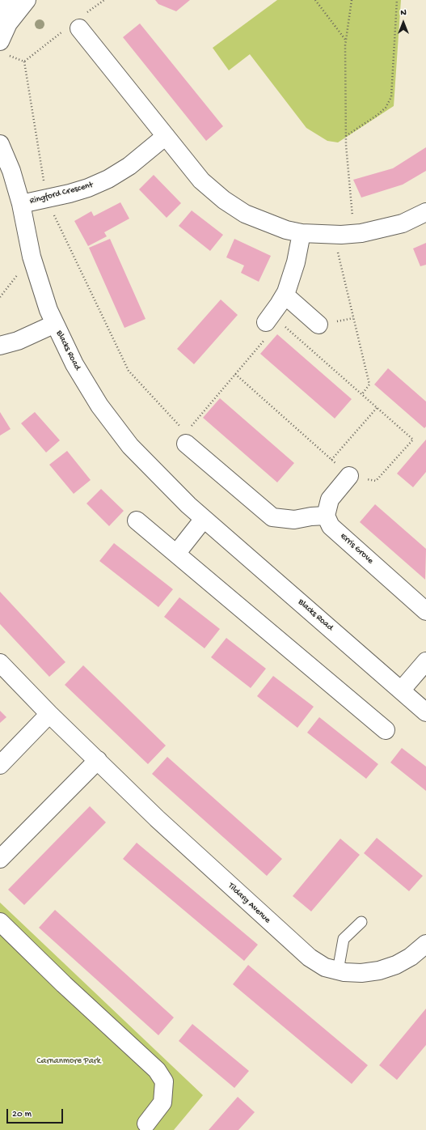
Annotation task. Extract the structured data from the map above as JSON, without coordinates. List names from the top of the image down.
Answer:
{
  "streets": {
    "street": [
      "Ringford Crescent",
      "Blacks Road",
      "Erris Grove",
      "Tildarg Avenue"
    ]
  },
  "crossings": [
    ["Ringford Crescent", "Blacks Road"]
  ],
  "parks": ["Carnanmore Park"],
  "scale_bar": "20 m",
  "north": "top"
}
